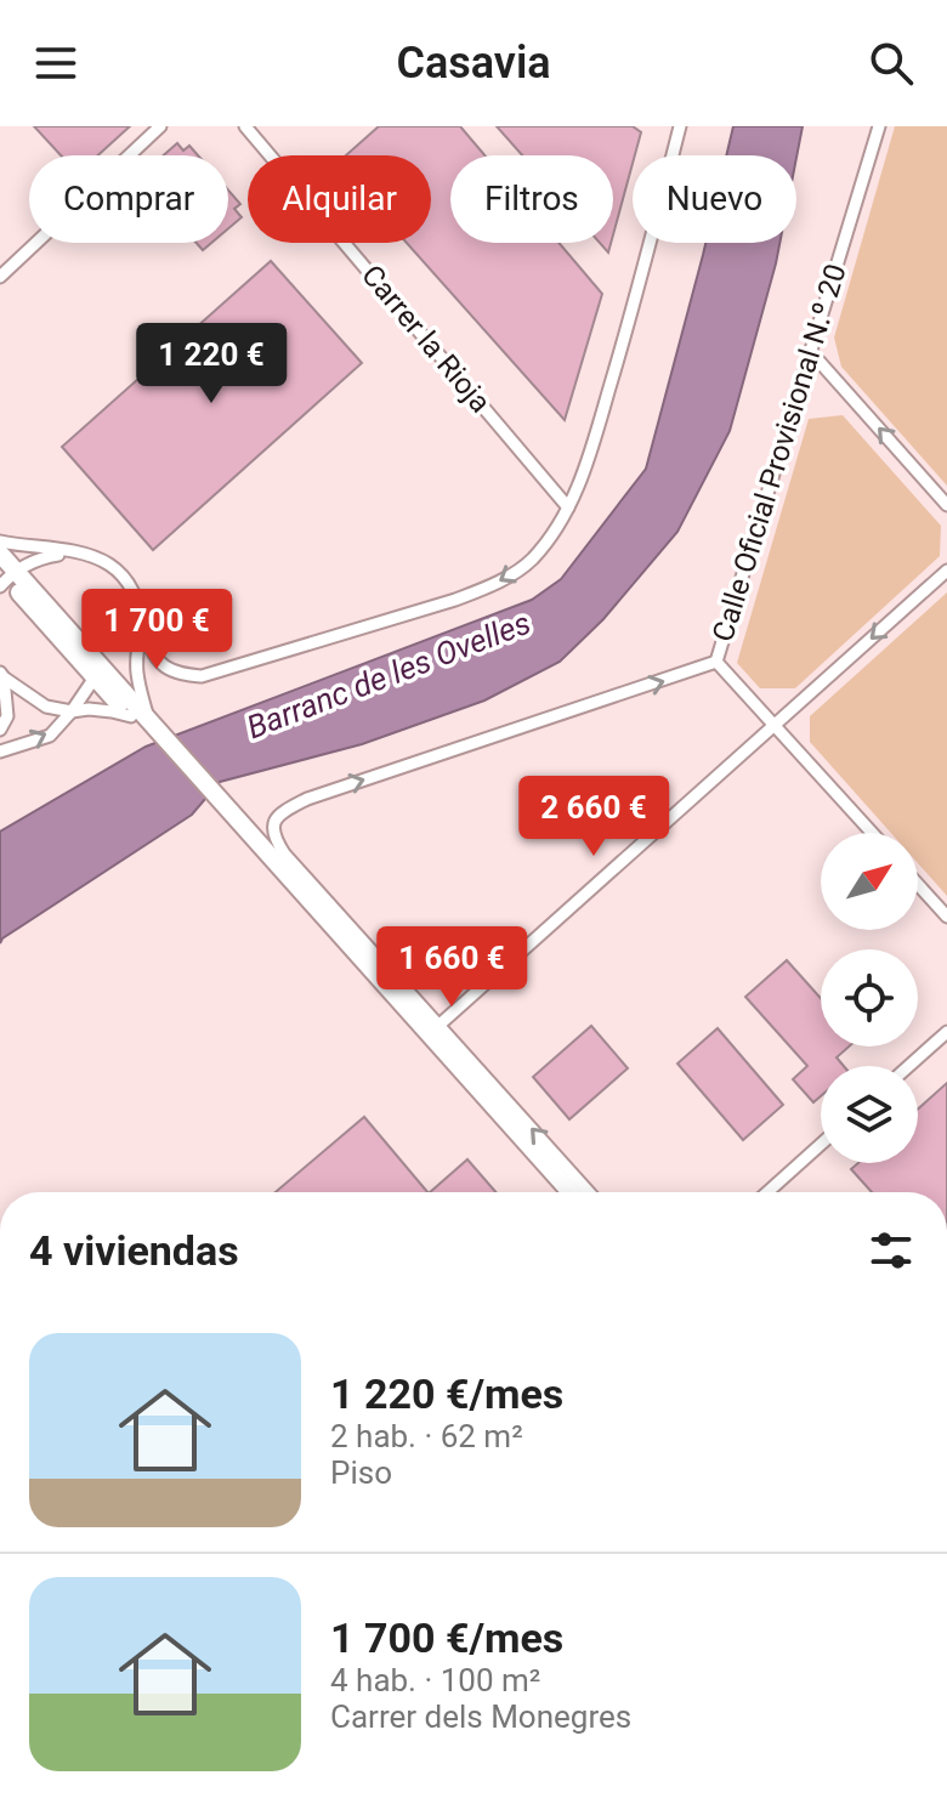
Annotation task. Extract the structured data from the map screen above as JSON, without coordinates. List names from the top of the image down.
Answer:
{
  "streets": {
    "street": ["Carrer la Rioja", "Calle Oficial Provisional N.º 20"]
  },
  "water": ["Barranc de les Ovelles"],
  "north": "top right",
  "page": {
    "header": "Casavia",
    "chip": [
      "Comprar",
      "Alquilar",
      "Filtros",
      "Nuevo"
    ],
    "price": [
      "1 220 €",
      "1 700 €",
      "2 660 €",
      "1 660 €"
    ],
    "heading": "4 viviendas",
    "list": [
      {
        "name": "1 220 €/mes",
        "note": "2 hab. · 62 m² · Piso"
      },
      {
        "name": "1 700 €/mes",
        "note": "4 hab. · 100 m² · Carrer dels Monegres"
      }
    ]
  }
}
